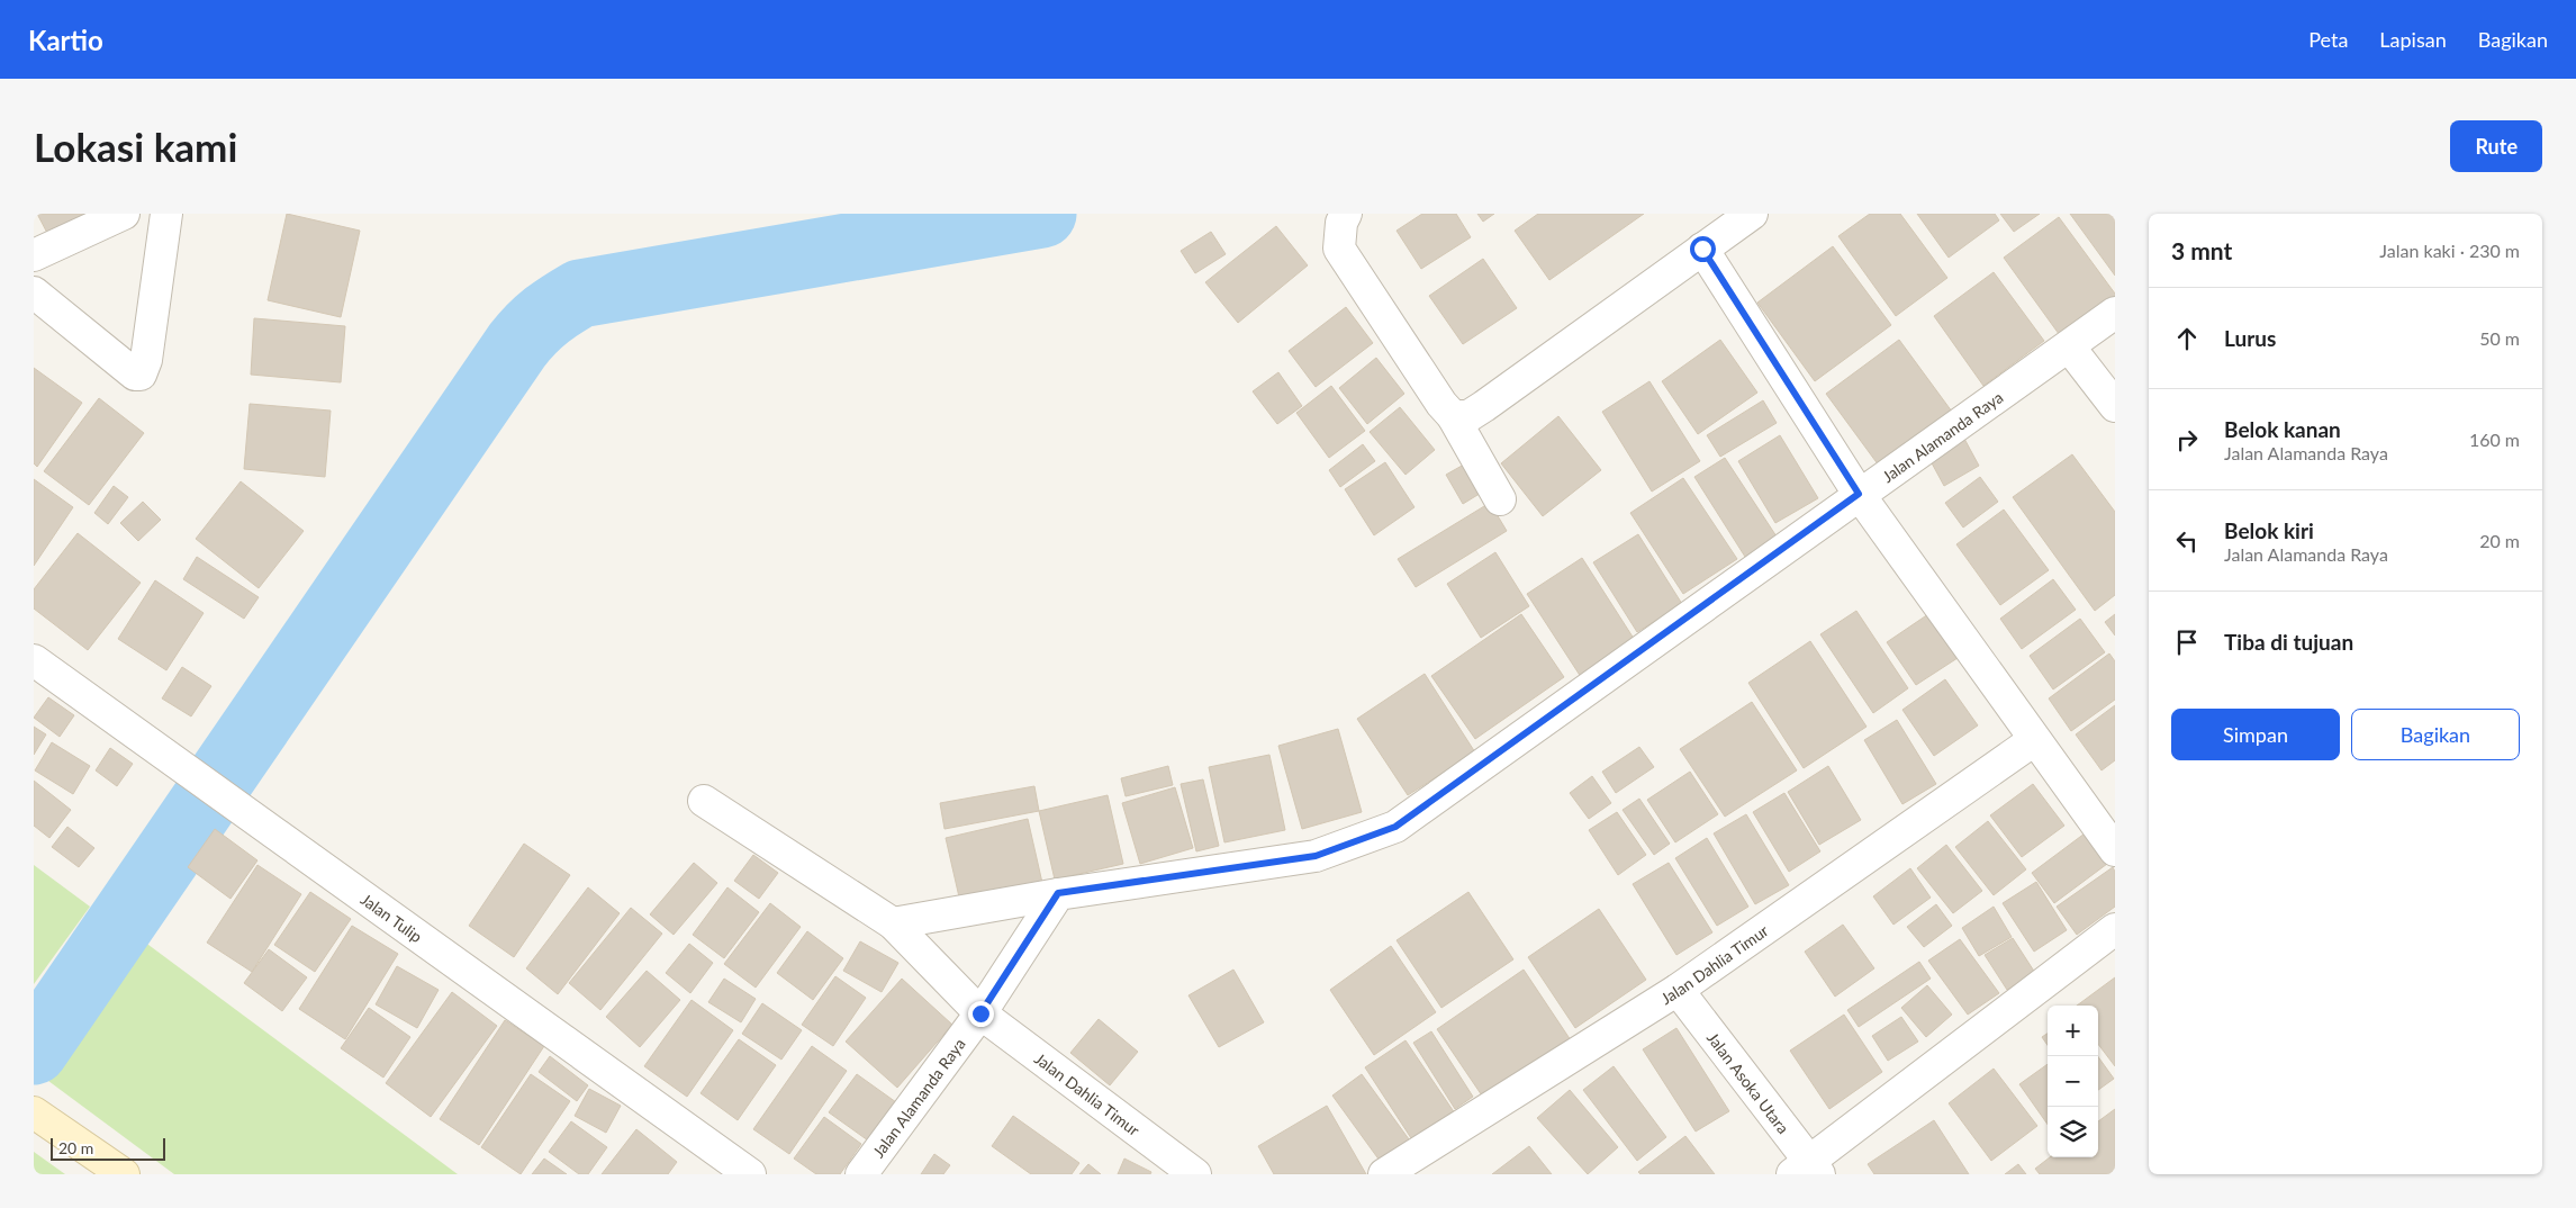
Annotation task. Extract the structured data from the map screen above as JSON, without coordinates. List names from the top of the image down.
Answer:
{
  "streets": {
    "street": [
      "Jalan Alamanda Raya",
      "Jalan Tulip",
      "Jalan Dahlia Timur",
      "Jalan Asoka Utara"
    ]
  },
  "crossings": [
    ["Jalan Alamanda Raya", "Jalan Dahlia Timur"],
    ["Jalan Dahlia Timur", "Jalan Asoka Utara"]
  ],
  "scale_bar": "20 m",
  "page": {
    "header": "Kartio",
    "nav": ["Peta", "Lapisan", "Bagikan"],
    "buttons": [
      "Rute",
      ["Simpan", "Bagikan"]
    ],
    "title": "Lokasi kami",
    "heading": ["3 mnt", "Jalan kaki · 230 m"],
    "list": [
      ["Lurus", "50 m"],
      ["Belok kanan", "Jalan Alamanda Raya", "160 m"],
      ["Belok kiri", "Jalan Alamanda Raya", "20 m"],
      "Tiba di tujuan"
    ],
    "map_buttons": ["+", "−"],
    "scale": "20 m"
  }
}
